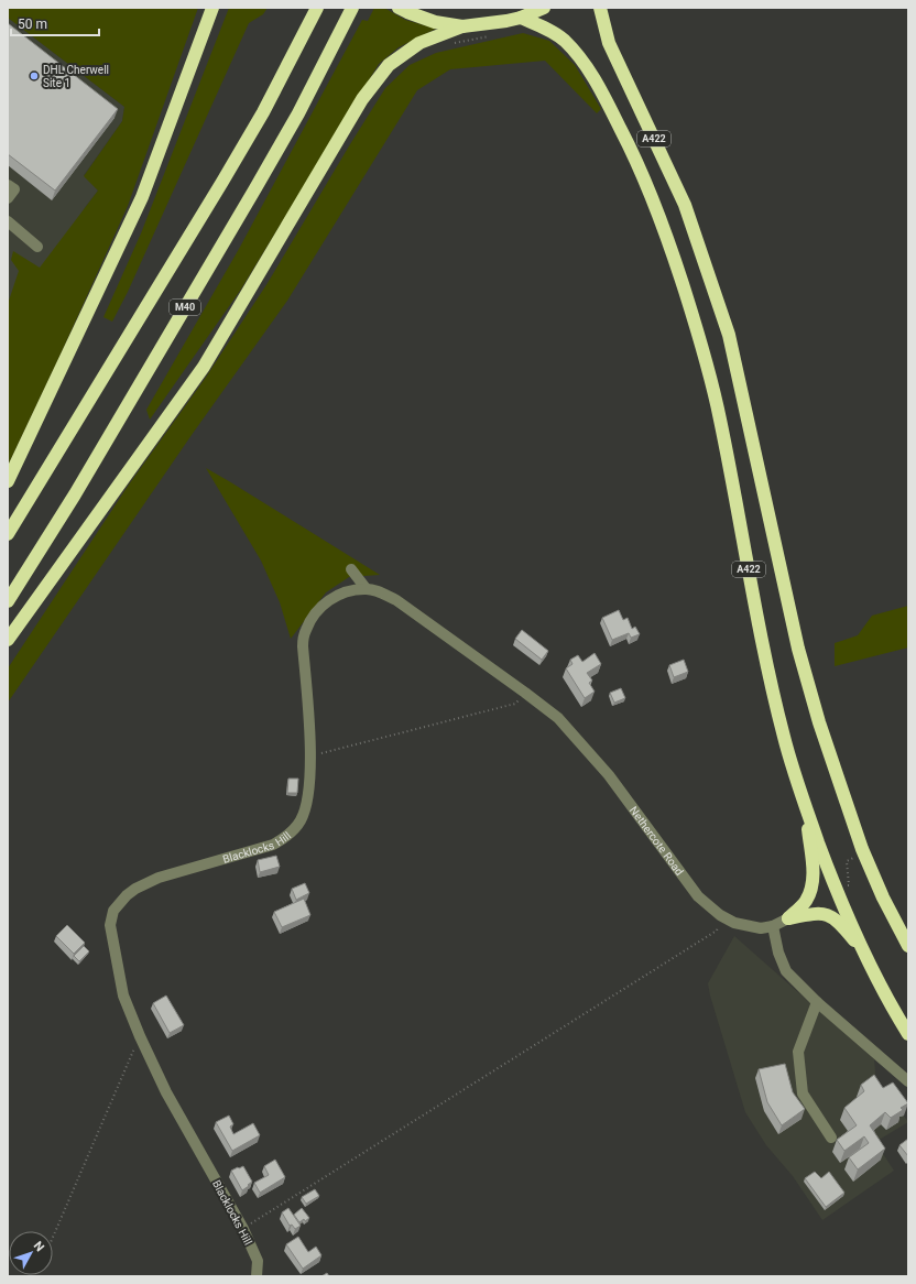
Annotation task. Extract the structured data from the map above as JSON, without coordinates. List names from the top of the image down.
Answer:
{
  "streets": {
    "highway": ["A422", "M40"],
    "street": ["Nethercote Road", "Blacklocks Hill"]
  },
  "places": ["DHL Cherwell Site 1"],
  "scale_bar": "50 m",
  "north": "top right"
}
